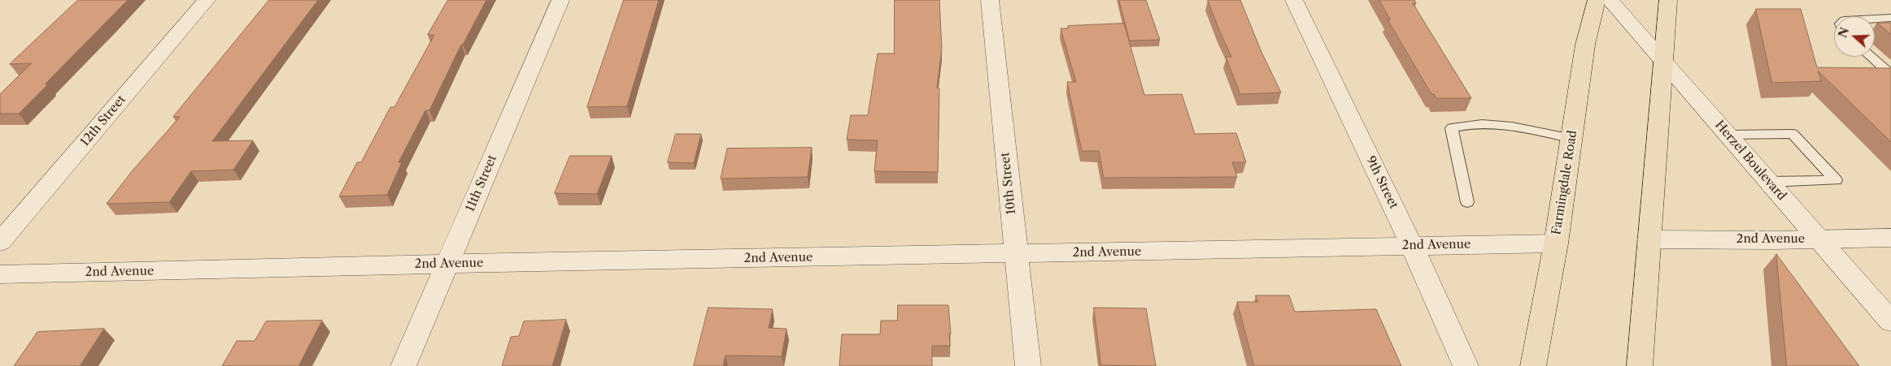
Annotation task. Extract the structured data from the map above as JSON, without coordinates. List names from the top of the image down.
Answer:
{
  "streets": {
    "main road": ["Farmingdale Road"],
    "street": [
      "12th Street",
      "Herzel Boulevard",
      "9th Street",
      "11th Street",
      "10th Street",
      "2nd Avenue"
    ]
  },
  "crossings": [
    ["Herzel Boulevard", "2nd Avenue"],
    ["9th Street", "2nd Avenue"],
    ["Farmingdale Road", "2nd Avenue"],
    ["11th Street", "2nd Avenue"],
    ["10th Street", "2nd Avenue"]
  ],
  "north": "left"
}
